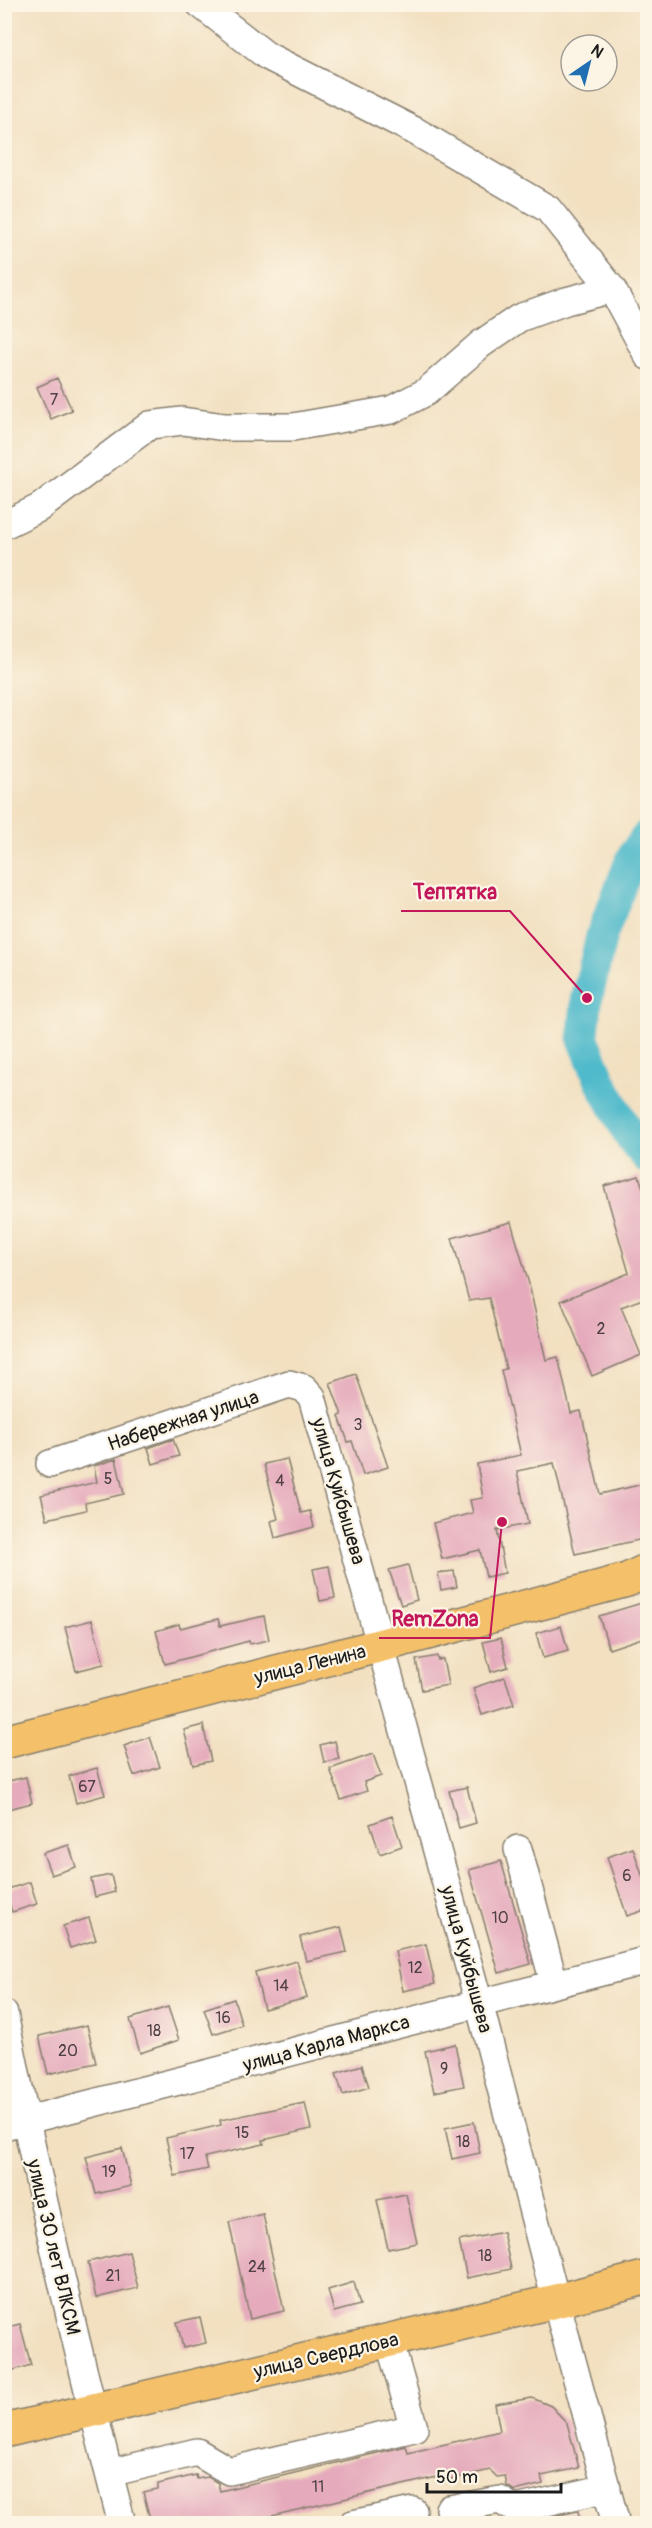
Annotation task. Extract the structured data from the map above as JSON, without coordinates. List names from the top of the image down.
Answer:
{
  "streets": {
    "main road": ["улица Ленина", "улица Свердлова"],
    "street": [
      "Набережная улица",
      "улица Куйбышева",
      "улица Карла Маркса",
      "улица 30 лет ВЛКСМ"
    ]
  },
  "crossings": [
    ["Набережная улица", "улица Куйбышева"],
    ["улица Куйбышева", "улица Ленина"],
    ["улица Куйбышева", "улица Карла Маркса"],
    ["улица Куйбышева", "улица Свердлова"],
    ["улица Карла Маркса", "улица 30 лет ВЛКСМ"],
    ["улица 30 лет ВЛКСМ", "улица Свердлова"]
  ],
  "places": ["Тептятка", "RemZona"],
  "house_numbers": [
    "7",
    "2",
    "3",
    "5",
    "4",
    "67",
    "6",
    "10",
    "12",
    "14",
    "16",
    "18",
    "20",
    "9",
    "15",
    "18",
    "17",
    "19",
    "18",
    "24",
    "21",
    "11"
  ],
  "scale_bar": "50 m",
  "north": "top right"
}
